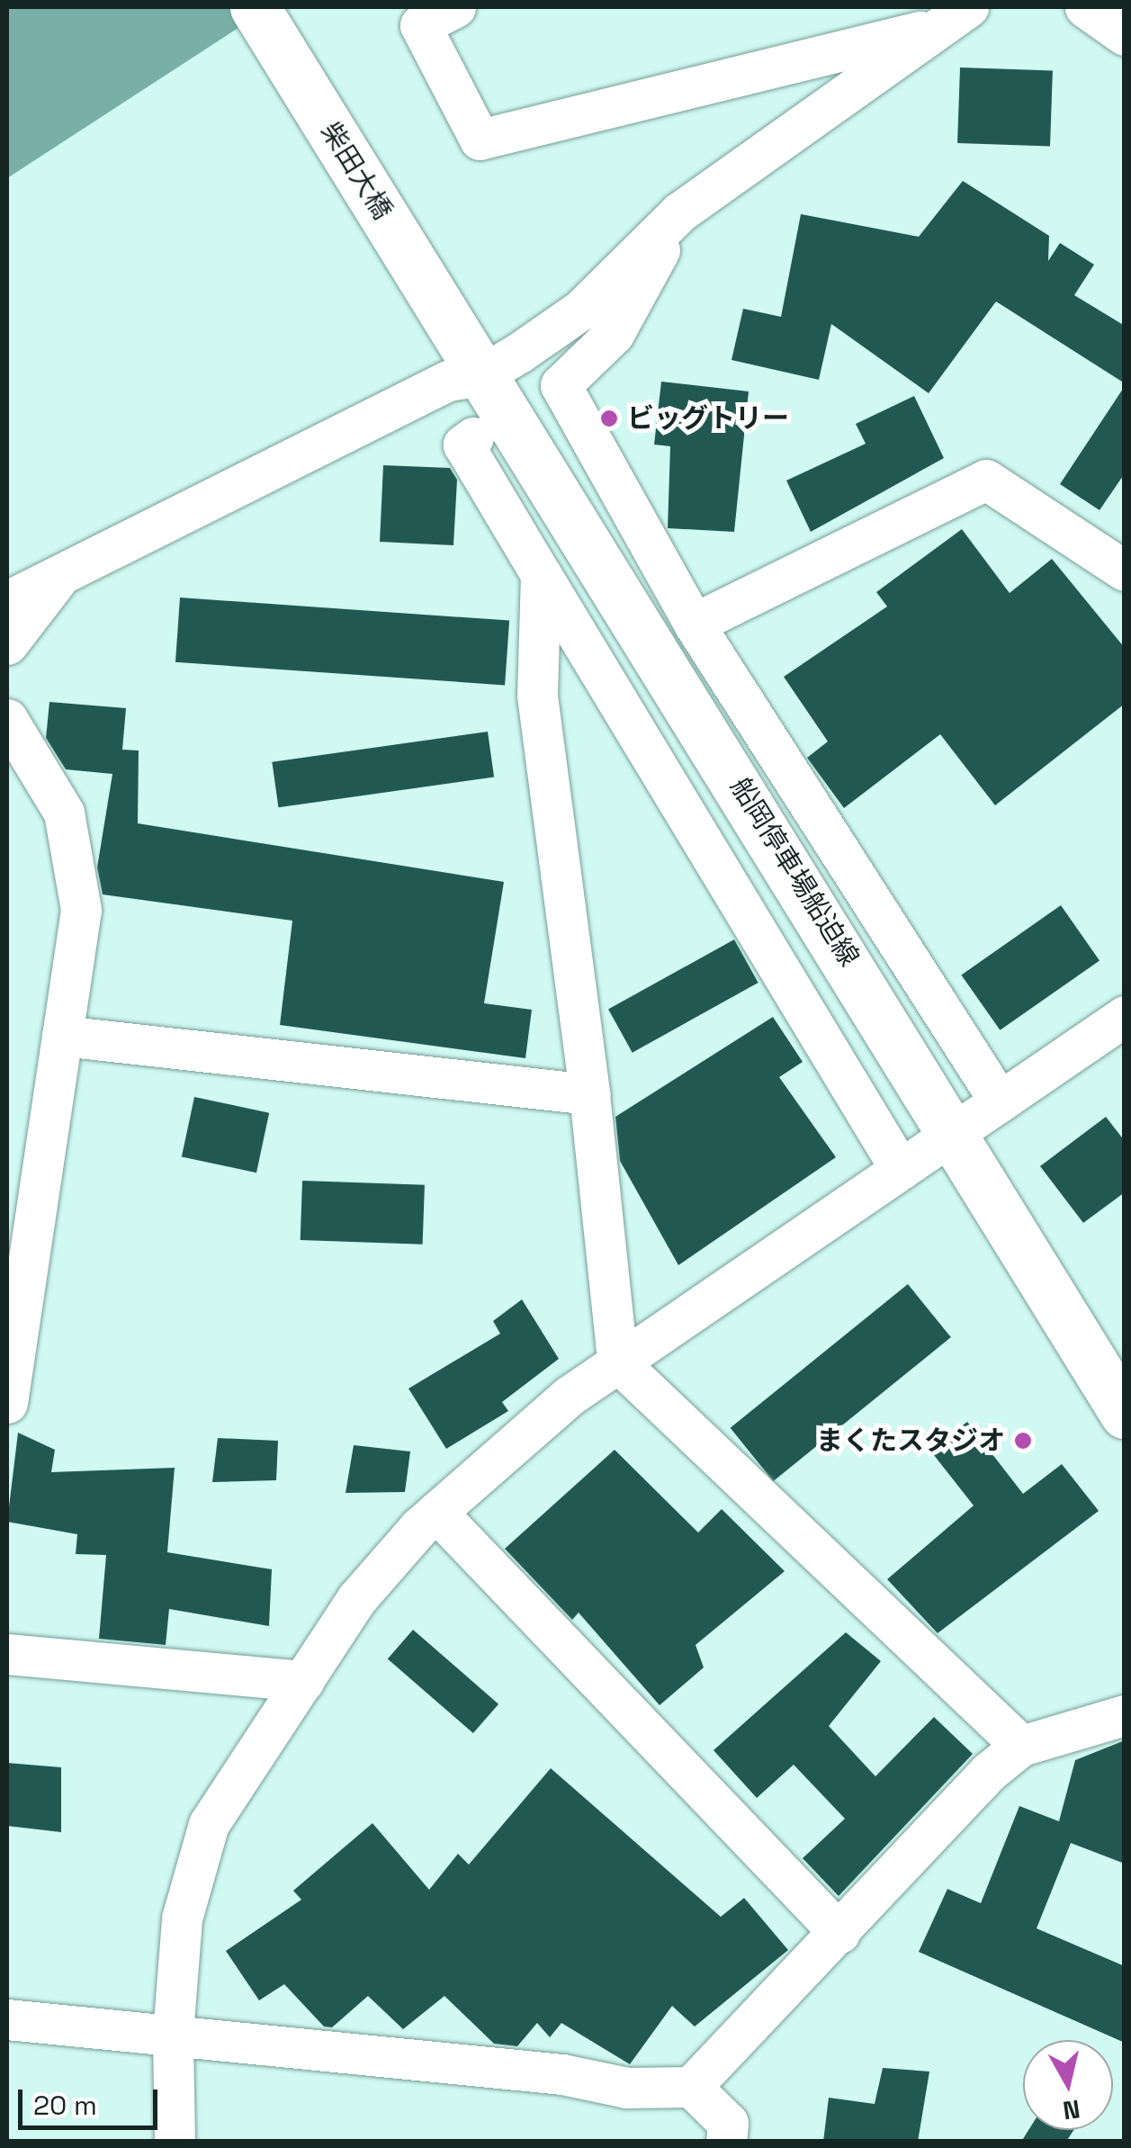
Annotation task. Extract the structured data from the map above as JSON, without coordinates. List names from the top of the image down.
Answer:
{
  "streets": {
    "main road": ["柴田大橋", "船岡停車場船迫線"]
  },
  "crossings": [
    ["柴田大橋", "船岡停車場船迫線"]
  ],
  "places": ["ビッグトリー", "まくたスタジオ"],
  "scale_bar": "20 m",
  "north": "bottom"
}
